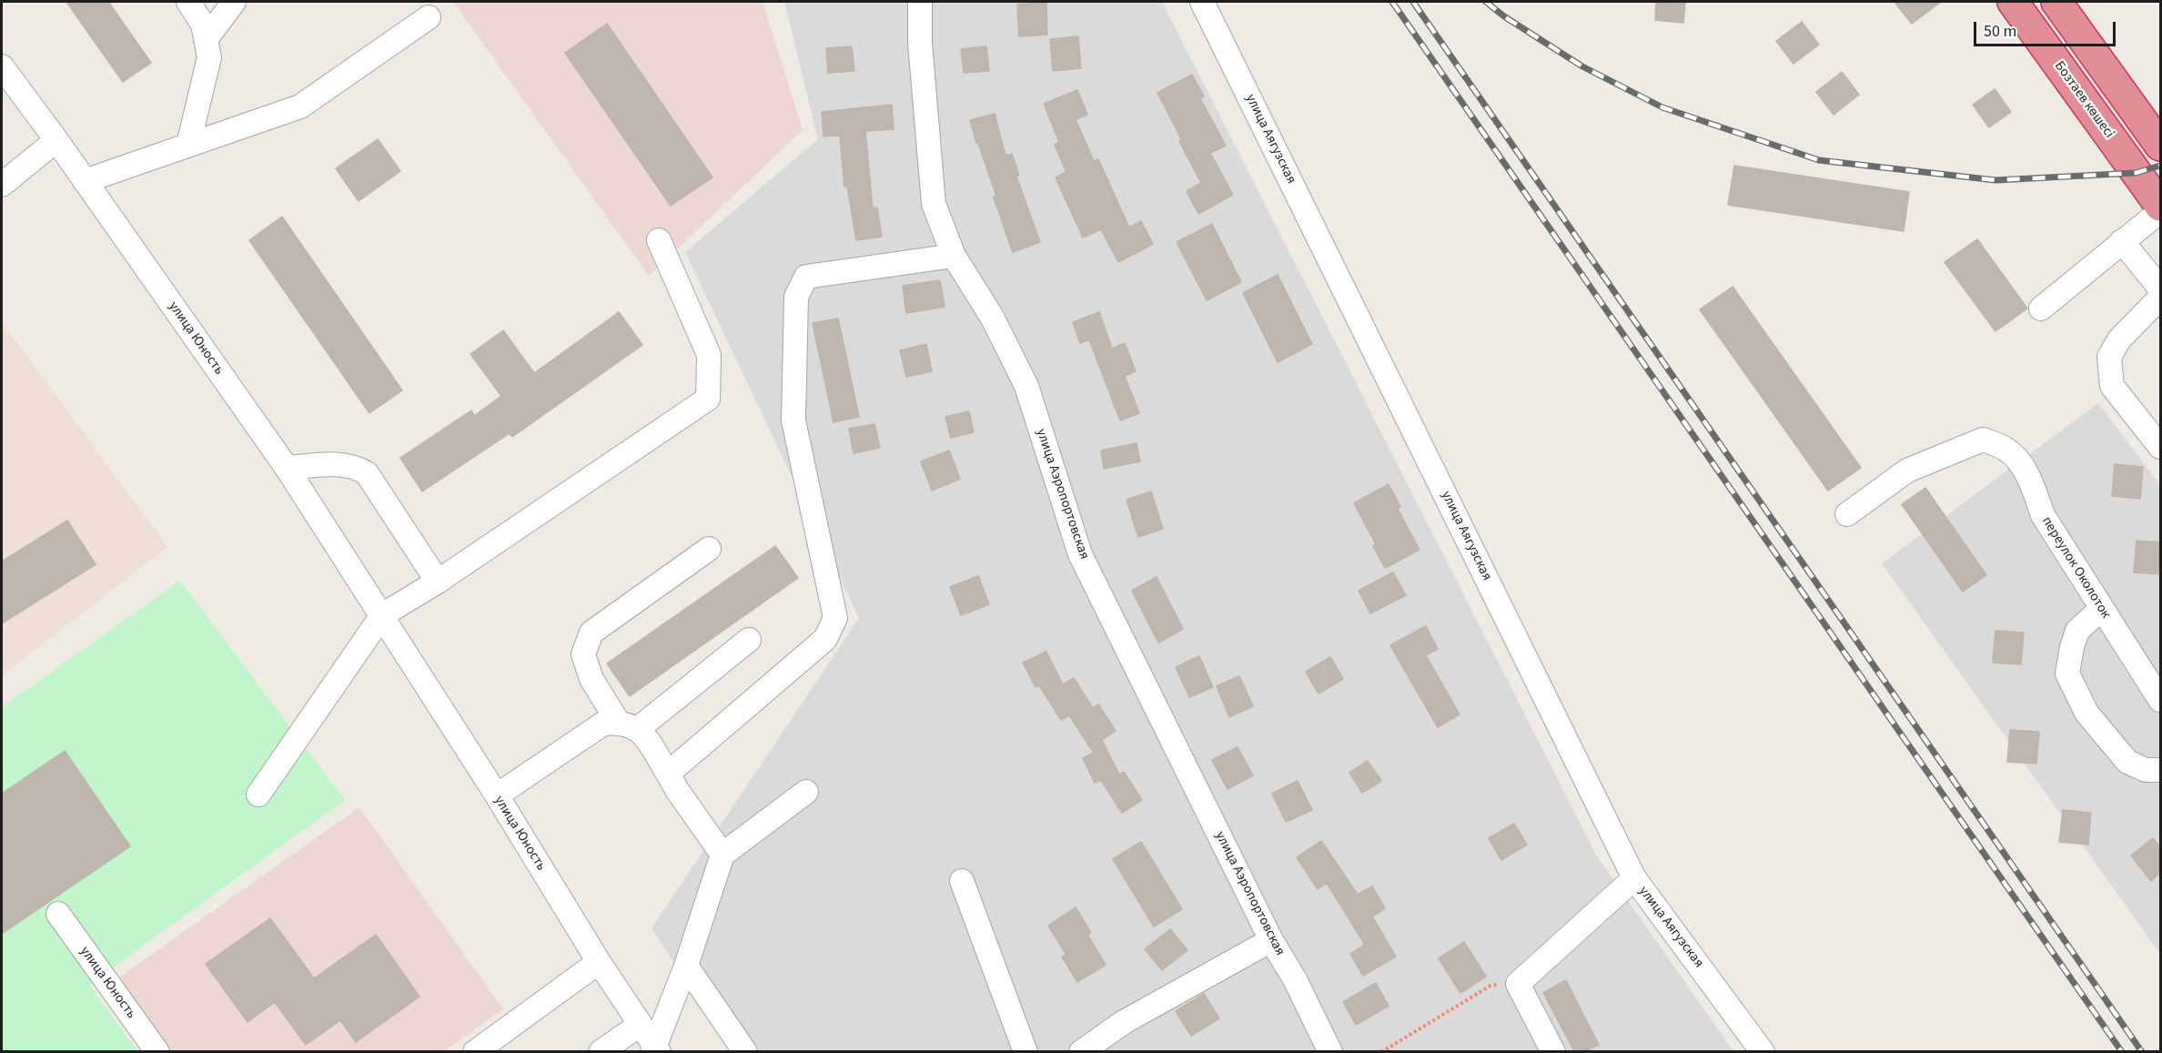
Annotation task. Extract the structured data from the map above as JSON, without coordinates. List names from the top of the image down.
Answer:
{
  "streets": {
    "highway": ["Бозтаев көшесі"],
    "street": [
      "улица Аягузская",
      "улица Юность",
      "улица Аэропортовская",
      "переулок Околоток"
    ]
  },
  "scale_bar": "50 m"
}
